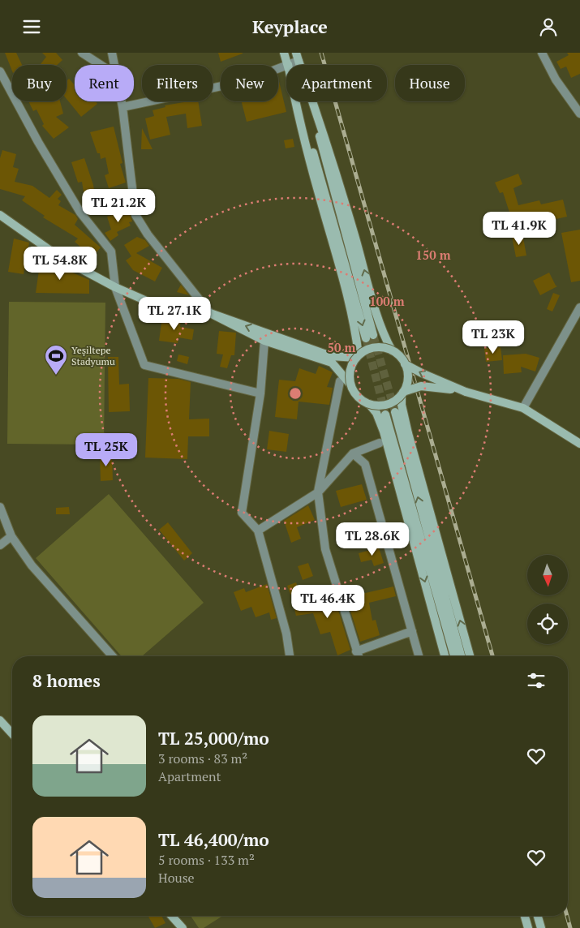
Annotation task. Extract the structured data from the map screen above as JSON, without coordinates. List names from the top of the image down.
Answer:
{
  "places": {
    "sports": ["Yeşiltepe Stadyumu"]
  },
  "north": "bottom",
  "page": {
    "header": "Keyplace",
    "chip": [
      "Buy",
      "Rent",
      "Filters",
      "New",
      "Apartment",
      "House"
    ],
    "price": [
      "TL 21.2K",
      "TL 41.9K",
      "TL 54.8K",
      "TL 27.1K",
      "TL 23K",
      "TL 25K",
      "TL 28.6K",
      "TL 46.4K"
    ],
    "heading": "8 homes",
    "list": [
      {
        "name": "TL 25,000/mo",
        "note": "3 rooms · 83 m² · Apartment"
      },
      {
        "name": "TL 46,400/mo",
        "note": "5 rooms · 133 m² · House"
      }
    ]
  },
  "rings": ["150 m", "100 m", "50 m"]
}
